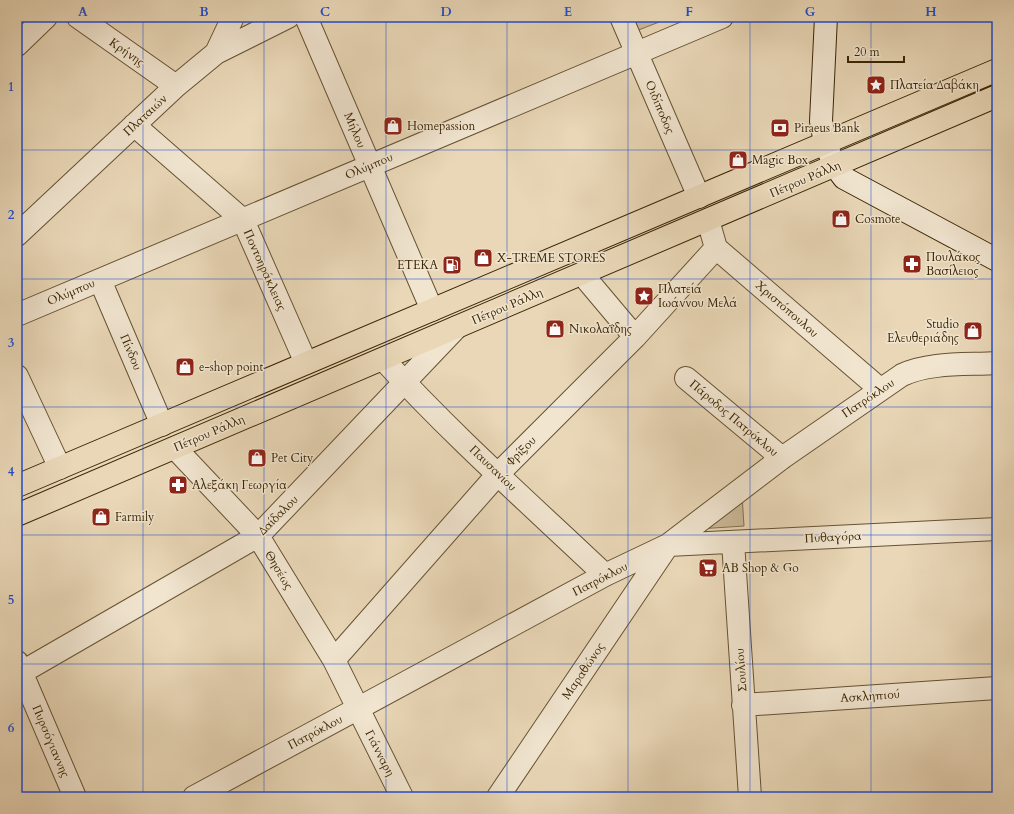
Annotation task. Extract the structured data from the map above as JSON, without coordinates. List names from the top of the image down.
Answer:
{
  "streets": {
    "main road": ["Πέτρου Ράλλη"],
    "street": [
      "Κρήνης",
      "Οιδίποδος",
      "Πλαταιών",
      "Μήλου",
      "Ολύμπου",
      "Ποντοηράκλειας",
      "Χριστόπουλου",
      "Πίνδου",
      "Πατρόκλου",
      "Πάροδος Πατρόκλου",
      "Φρίξου",
      "Παυσανίου",
      "Δαίδαλου",
      "Πυθαγόρα",
      "Θησέως",
      "Σουλίου",
      "Μαραθώνος",
      "Ασκληπιού",
      "Πυρσόγιαννης",
      "Γιάνναρη"
    ]
  },
  "crossings": [
    ["Κρήνης", "Πλαταιών"],
    ["Οιδίποδος", "Ολύμπου"],
    ["Οιδίποδος", "Πέτρου Ράλλη"],
    ["Πλαταιών", "Ποντοηράκλειας"],
    ["Μήλου", "Ολύμπου"],
    ["Μήλου", "Πέτρου Ράλλη"],
    ["Ολύμπου", "Ποντοηράκλειας"],
    ["Ολύμπου", "Πίνδου"],
    ["Πέτρου Ράλλη", "Ποντοηράκλειας"],
    ["Πέτρου Ράλλη", "Πίνδου"],
    ["Πέτρου Ράλλη", "Παυσανίου"],
    ["Πέτρου Ράλλη", "Δαίδαλου"],
    ["Πέτρου Ράλλη", "Θησέως"],
    ["Χριστόπουλου", "Πατρόκλου"],
    ["Χριστόπουλου", "Φρίξου"],
    ["Πατρόκλου", "Πάροδος Πατρόκλου"],
    ["Πατρόκλου", "Παυσανίου"],
    ["Πατρόκλου", "Πυθαγόρα"],
    ["Πατρόκλου", "Θησέως"],
    ["Πατρόκλου", "Μαραθώνος"],
    ["Πατρόκλου", "Γιάνναρη"],
    ["Φρίξου", "Παυσανίου"],
    ["Φρίξου", "Θησέως"],
    ["Παυσανίου", "Δαίδαλου"],
    ["Δαίδαλου", "Θησέως"],
    ["Δαίδαλου", "Πυρσόγιαννης"],
    ["Πυθαγόρα", "Σουλίου"],
    ["Πυθαγόρα", "Μαραθώνος"],
    ["Θησέως", "Γιάνναρη"],
    ["Σουλίου", "Ασκληπιού"]
  ],
  "places": {
    "place": ["Πλατεία Δαβάκη", "Πλατεία Ιωάννου Μελά"],
    "shop": [
      "Homepassion",
      "Magic Box",
      "Cosmote",
      "X-TREME STORES",
      "Νικολαΐδης",
      "Studio Ελευθεριάδης",
      "e-shop point",
      "Pet City",
      "Farmily"
    ],
    "bank": ["Piraeus Bank"],
    "pharmacy": ["Πουλάκος Βασίλειος", "Αλεξάκη Γεωργία"],
    "fuel station": ["ΕΤΕΚΑ"],
    "supermarket": ["ΑΒ Shop & Go"]
  },
  "scale_bar": "20 m",
  "grid": {
    "columns": [
      "A",
      "B",
      "C",
      "D",
      "E",
      "F",
      "G",
      "H"
    ],
    "rows": [
      "1",
      "2",
      "3",
      "4",
      "5",
      "6"
    ]
  }
}
